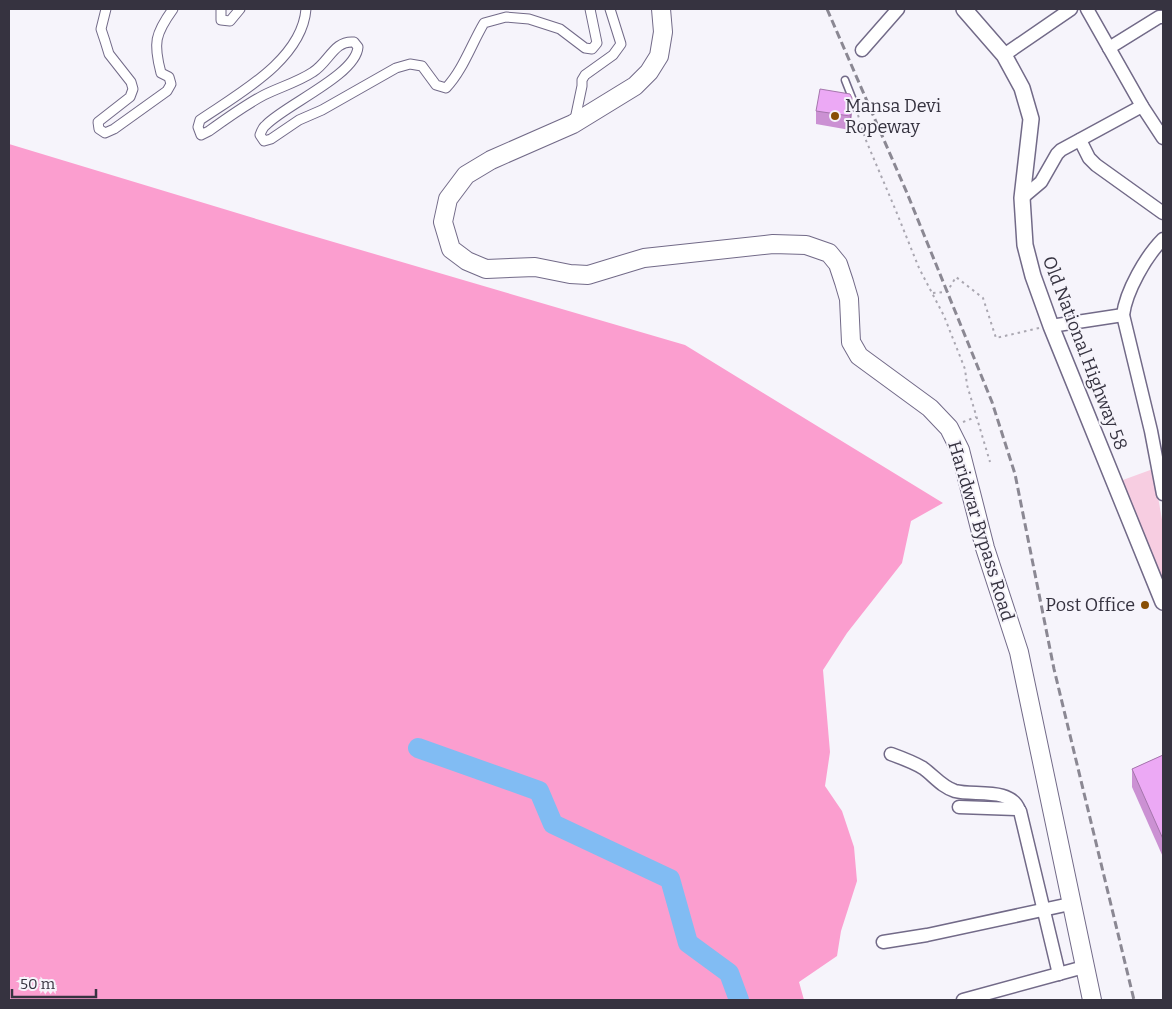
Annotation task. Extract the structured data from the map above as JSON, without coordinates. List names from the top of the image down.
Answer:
{
  "streets": {
    "main road": ["Haridwar Bypass Road"],
    "street": ["Old National Highway 58"]
  },
  "places": ["Mansa Devi Ropeway", "Post Office"],
  "scale_bar": "50 m"
}
